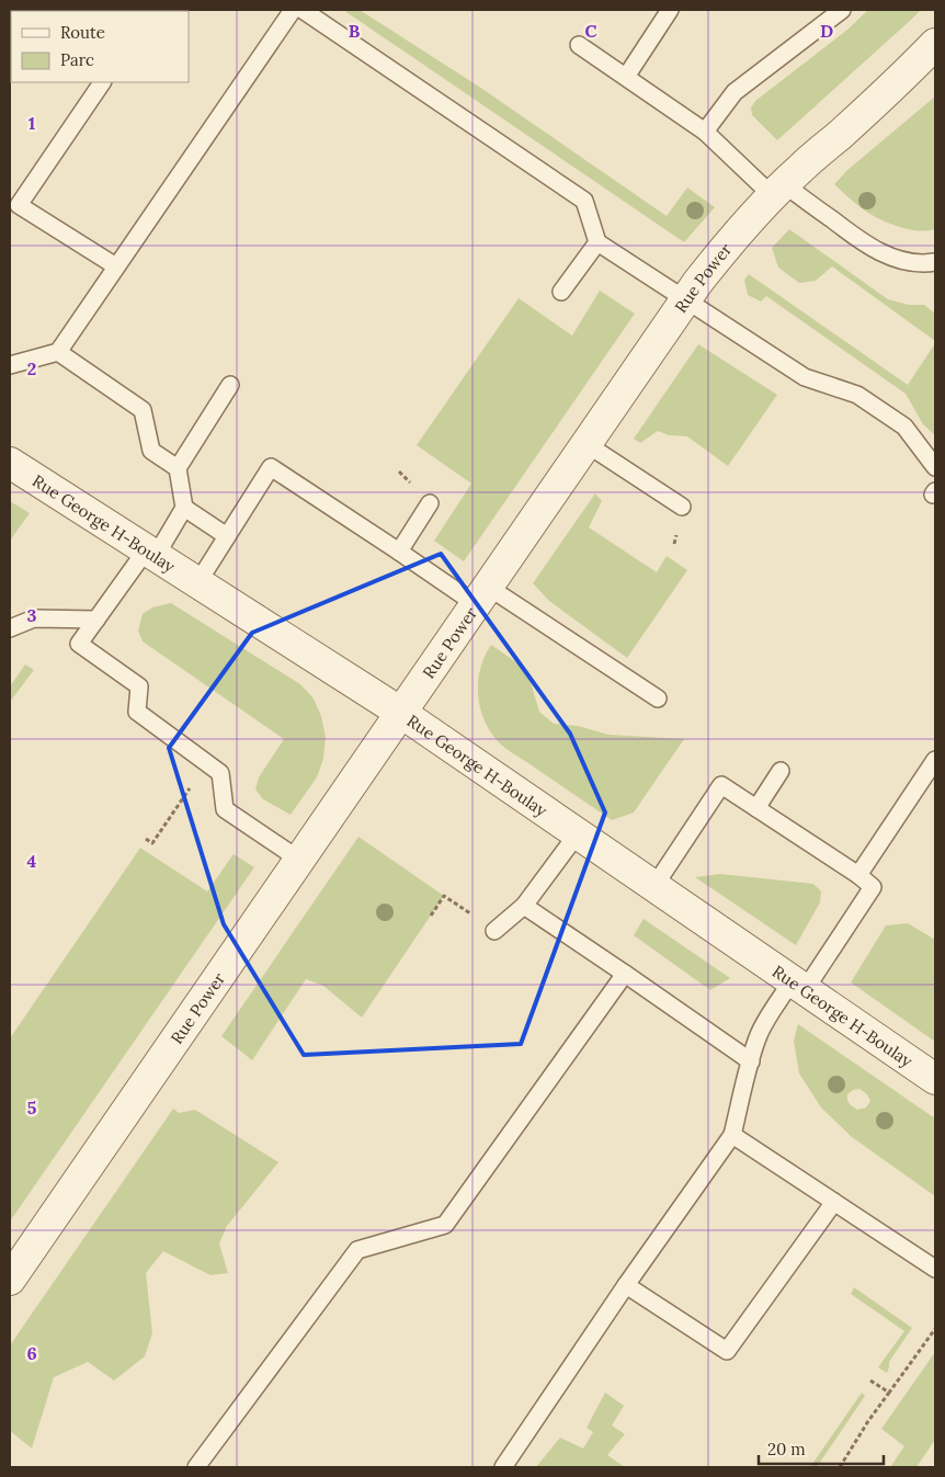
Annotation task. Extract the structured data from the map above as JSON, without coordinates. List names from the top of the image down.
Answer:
{
  "streets": {
    "street": ["Rue Power", "Rue George H-Boulay"]
  },
  "crossings": [
    ["Rue Power", "Rue George H-Boulay"]
  ],
  "legend": ["Route", "Parc"],
  "scale_bar": "20 m",
  "grid": {
    "columns": ["B", "C", "D"],
    "rows": [
      "1",
      "2",
      "3",
      "4",
      "5",
      "6"
    ]
  }
}
